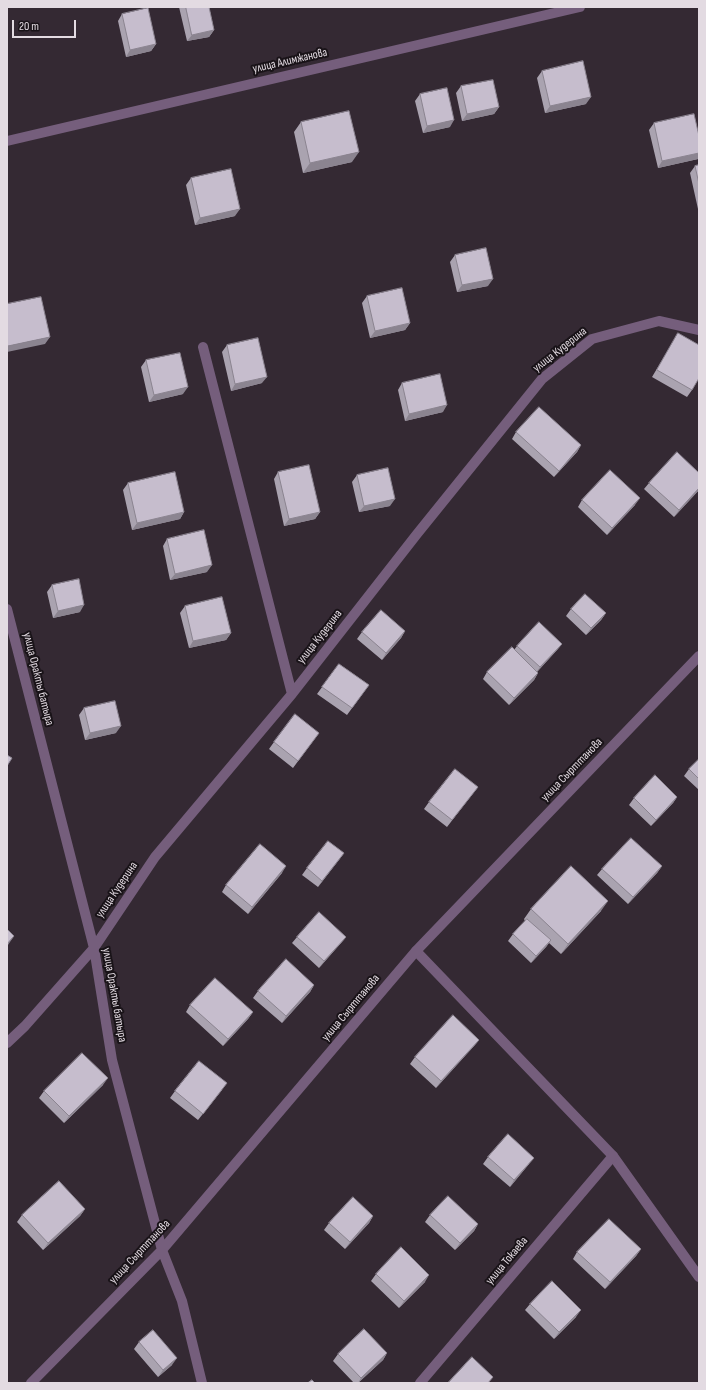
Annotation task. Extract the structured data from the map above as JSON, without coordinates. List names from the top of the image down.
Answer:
{
  "streets": {
    "street": [
      "улица Алимжанова",
      "улица Кудерина",
      "улица Оракты батыра",
      "улица Сырттанова",
      "улица Токаева"
    ]
  },
  "crossings": [
    ["улица Кудерина", "улица Оракты батыра"],
    ["улица Оракты батыра", "улица Сырттанова"]
  ],
  "scale_bar": "20 m"
}
